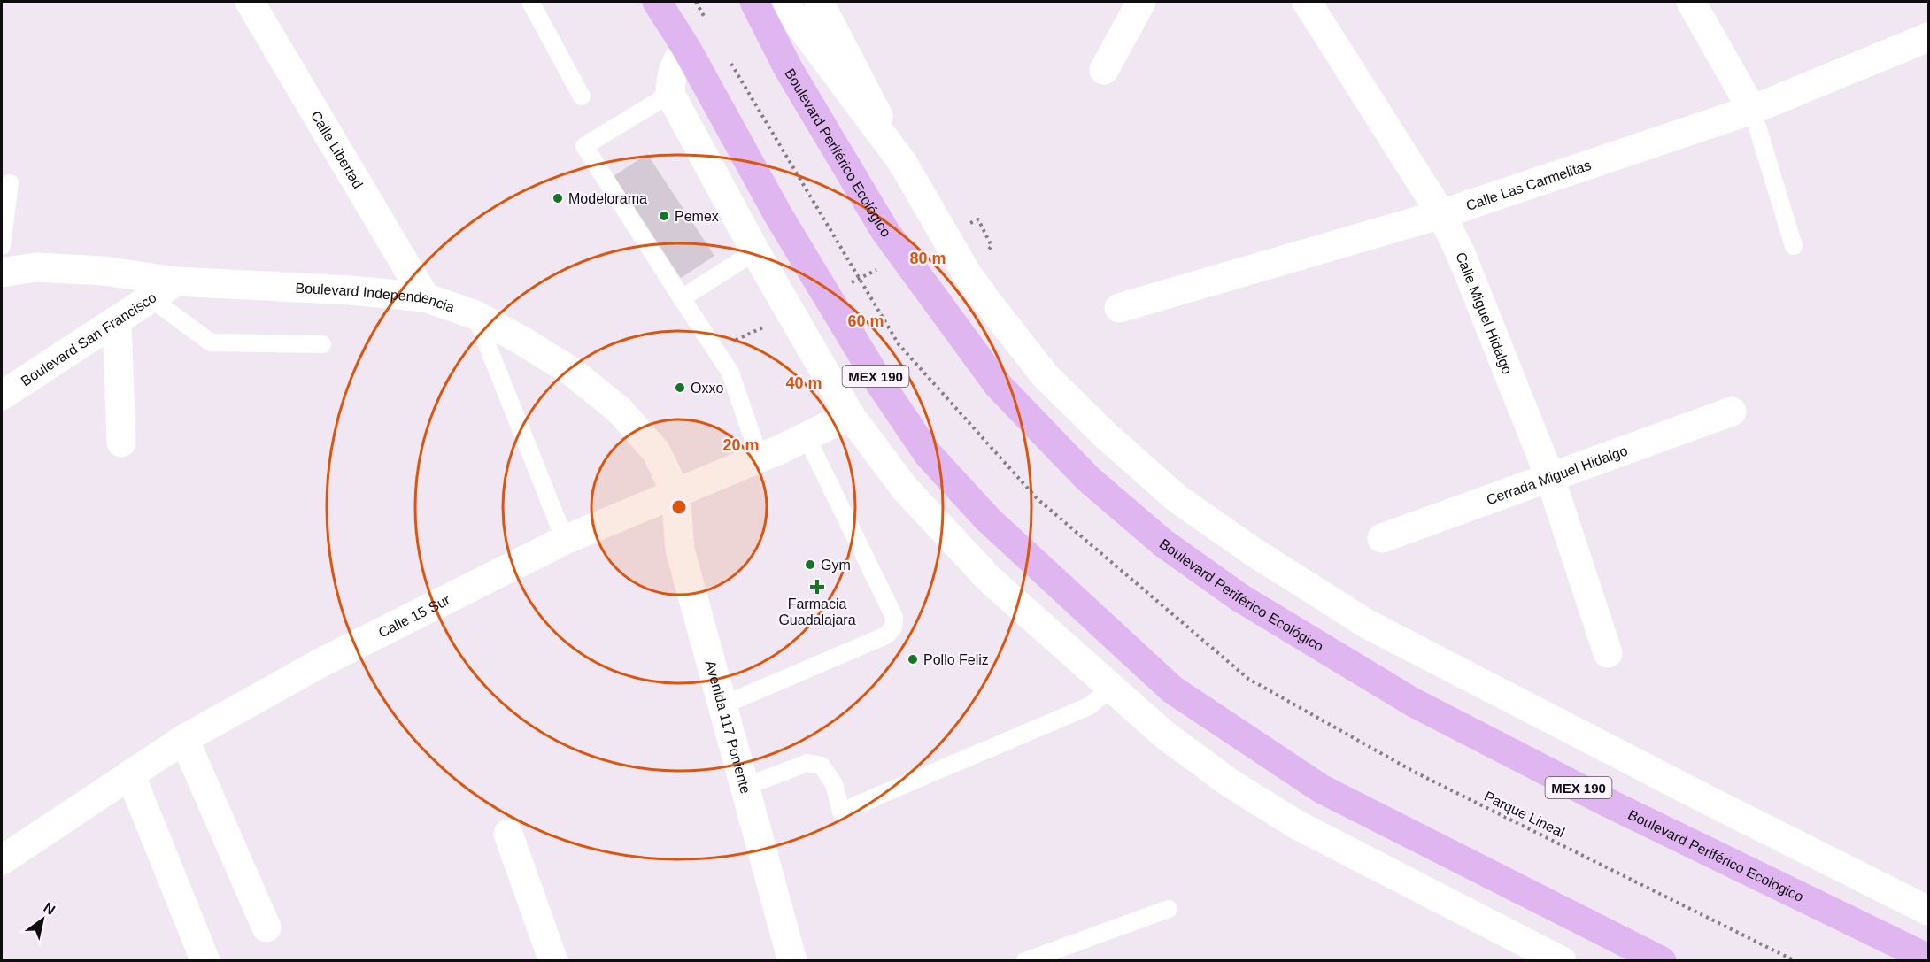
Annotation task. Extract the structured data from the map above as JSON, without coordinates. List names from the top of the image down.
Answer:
{
  "streets": {
    "highway": ["Boulevard Periférico Ecológico", "MEX 190"],
    "street": [
      "Calle Libertad",
      "Calle Las Carmelitas",
      "Boulevard Independencia",
      "Calle Miguel Hidalgo",
      "Boulevard San Francisco",
      "Cerrada Miguel Hidalgo",
      "Calle 15 Sur",
      "Avenida 117 Poniente"
    ],
    "path": ["Parque Lineal"]
  },
  "crossings": [
    ["Calle Libertad", "Boulevard Independencia"],
    ["Calle Las Carmelitas", "Calle Miguel Hidalgo"],
    ["Boulevard Independencia", "Boulevard San Francisco"],
    ["Boulevard Independencia", "Calle 15 Sur"],
    ["Boulevard Independencia", "Avenida 117 Poniente"],
    ["Calle Miguel Hidalgo", "Cerrada Miguel Hidalgo"],
    ["Calle 15 Sur", "Avenida 117 Poniente"]
  ],
  "places": {
    "other": [
      "Modelorama",
      "Pemex",
      "Oxxo",
      "Gym",
      "Pollo Feliz"
    ],
    "health": ["Farmacia Guadalajara"]
  },
  "north": "top right",
  "rings": [
    "80 m",
    "60 m",
    "40 m",
    "20 m"
  ]
}
